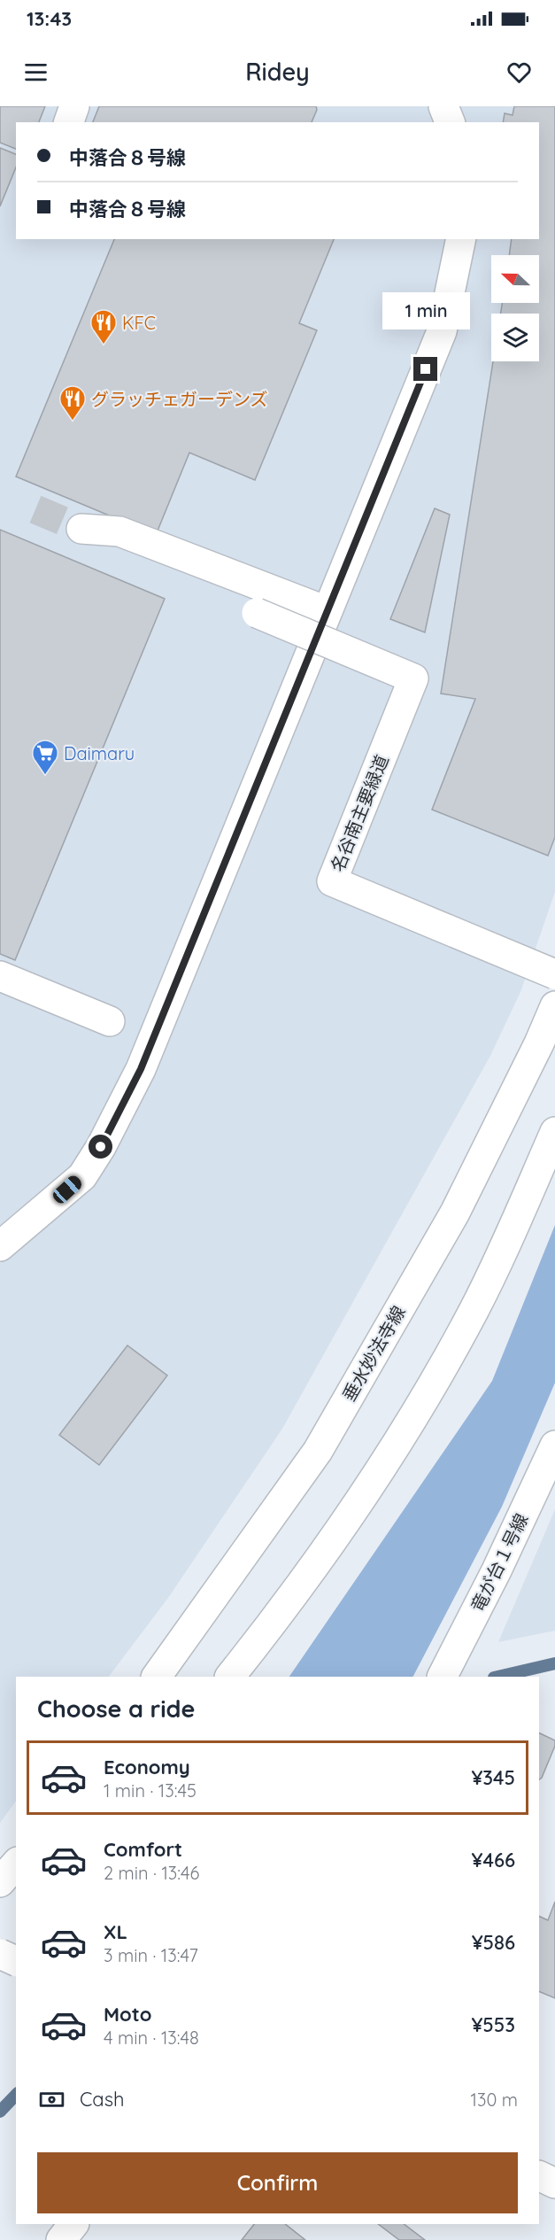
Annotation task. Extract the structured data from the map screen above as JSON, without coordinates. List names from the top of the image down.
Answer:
{
  "streets": {
    "street": ["名谷南主要緑道", "垂水妙法寺線", "竜が台１号線"]
  },
  "places": {
    "restaurant": ["KFC", "グラッチェガーデンズ"],
    "supermarket": ["Daimaru"]
  },
  "north": "left",
  "page": {
    "status": "13:43",
    "header": "Ridey",
    "banner": ["中落合８号線", "中落合８号線"],
    "bubble": "1 min",
    "heading": "Choose a ride",
    "list": [
      {
        "name": "Economy",
        "note": "1 min · 13:45",
        "value": "¥345"
      },
      {
        "name": "Comfort",
        "note": "2 min · 13:46",
        "value": "¥466"
      },
      {
        "name": "XL",
        "note": "3 min · 13:47",
        "value": "¥586"
      },
      {
        "name": "Moto",
        "note": "4 min · 13:48",
        "value": "¥553"
      }
    ],
    "pay": ["Cash", "130 m"],
    "buttons": "Confirm"
  }
}
